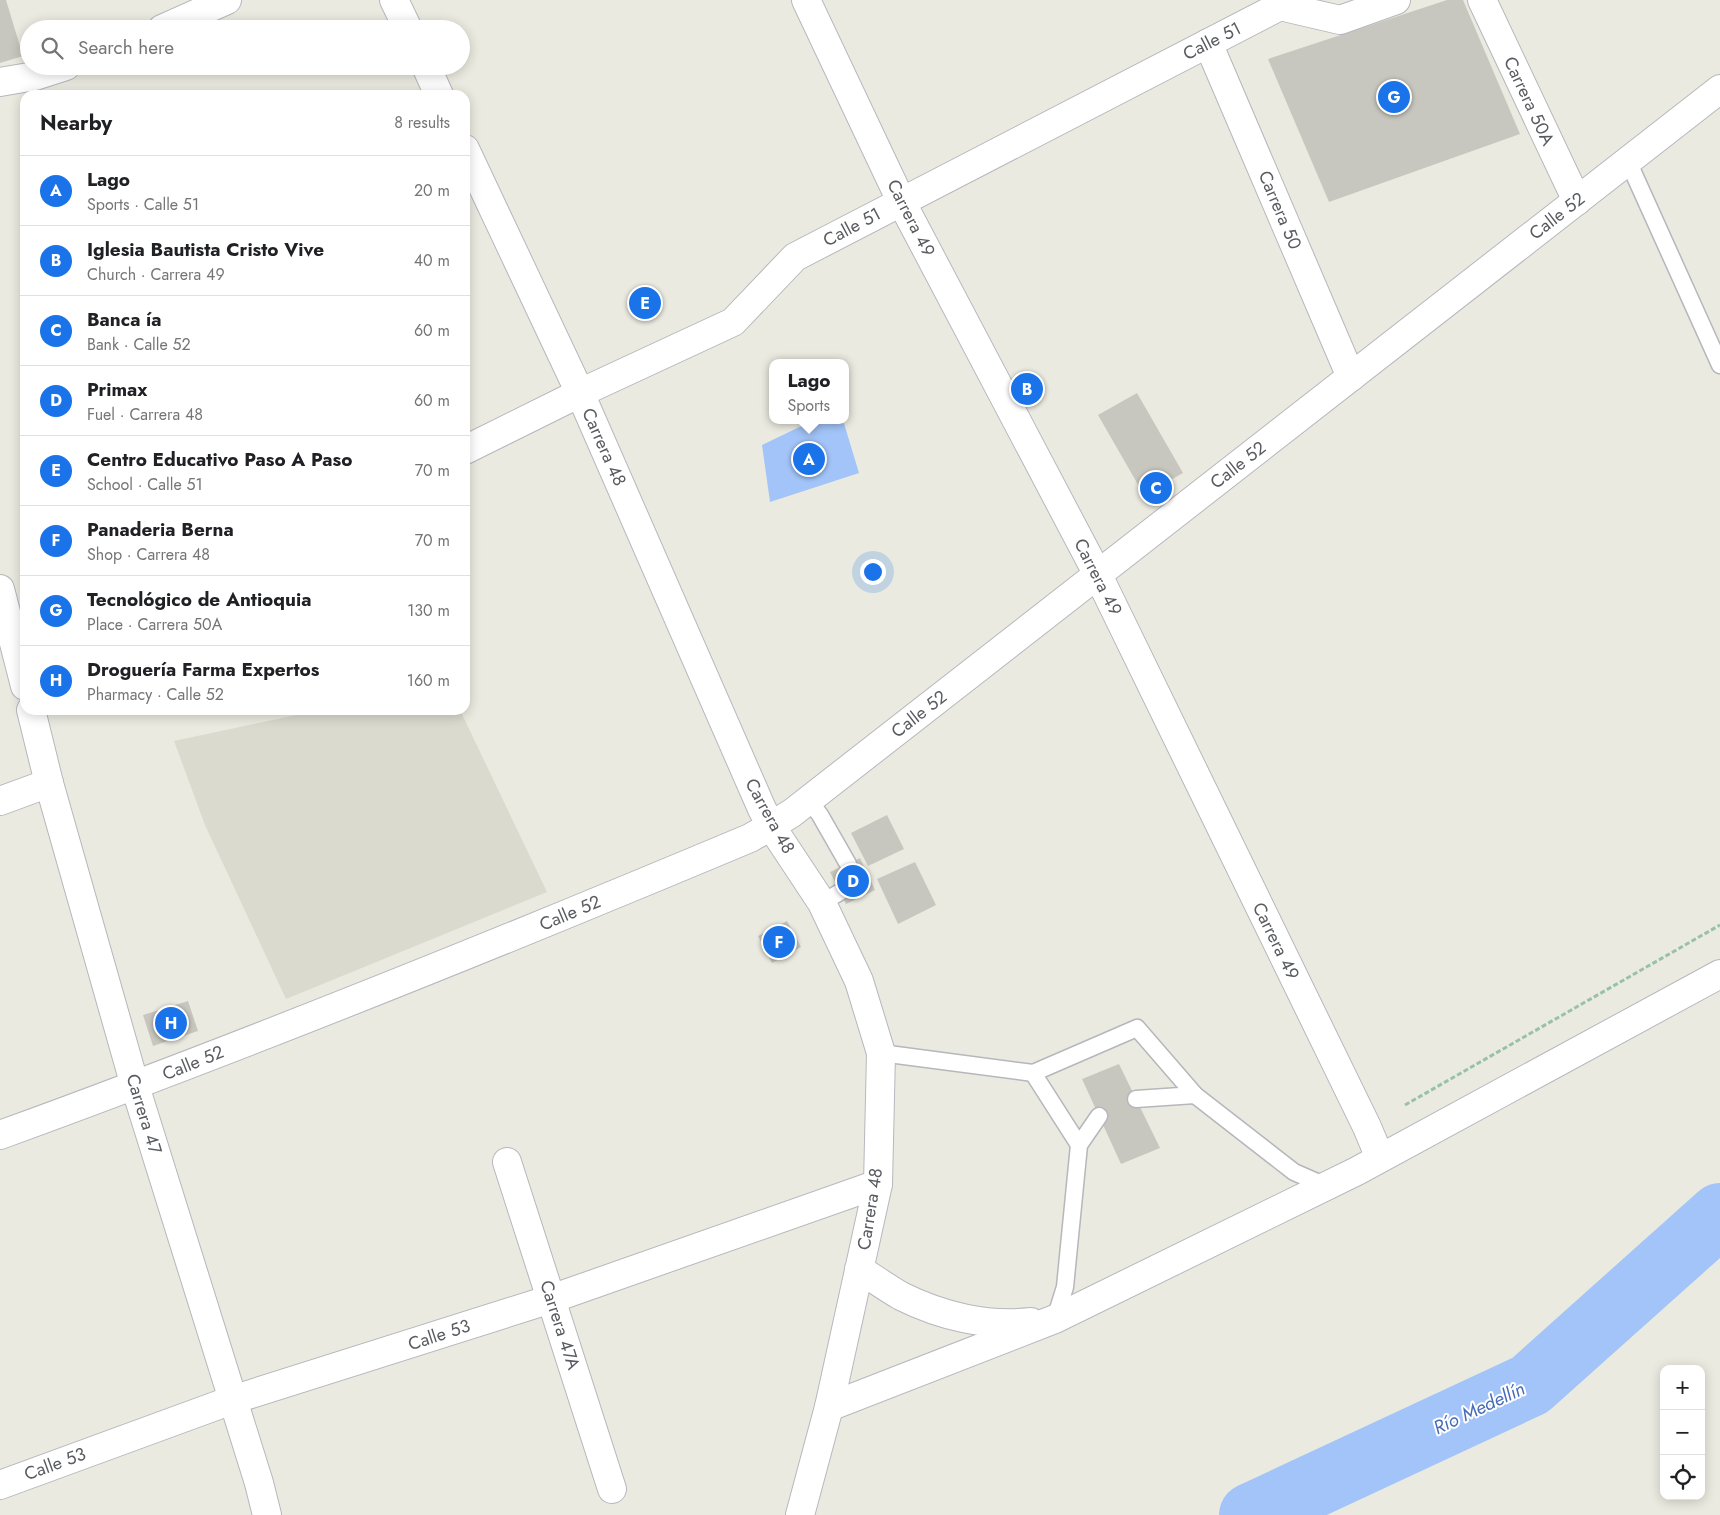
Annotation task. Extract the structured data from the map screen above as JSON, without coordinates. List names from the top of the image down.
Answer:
{
  "streets": {
    "street": [
      "Calle 51",
      "Carrera 50A",
      "Carrera 50",
      "Calle 52",
      "Carrera 49",
      "Carrera 48",
      "Carrera 47",
      "Carrera 47A",
      "Calle 53"
    ]
  },
  "crossings": [
    ["Calle 51", "Carrera 50"],
    ["Calle 51", "Carrera 49"],
    ["Calle 51", "Carrera 48"],
    ["Carrera 50A", "Calle 52"],
    ["Carrera 50", "Calle 52"],
    ["Calle 52", "Carrera 49"],
    ["Calle 52", "Carrera 48"],
    ["Calle 52", "Carrera 47"],
    ["Carrera 48", "Calle 53"],
    ["Carrera 47", "Calle 53"],
    ["Carrera 47A", "Calle 53"]
  ],
  "water": ["Río Medellín"],
  "page": {
    "search": "Search here",
    "pins": [
      "G",
      "E",
      "B",
      "A",
      "C",
      "D",
      "F",
      "H"
    ],
    "heading": ["Nearby", "8 results"],
    "list": [
      {
        "mark": "A",
        "name": "Lago",
        "note": "Sports · Calle 51",
        "value": "20 m"
      },
      {
        "mark": "B",
        "name": "Iglesia Bautista Cristo Vive",
        "note": "Church · Carrera 49",
        "value": "40 m"
      },
      {
        "mark": "C",
        "name": "Banca ía",
        "note": "Bank · Calle 52",
        "value": "60 m"
      },
      {
        "mark": "D",
        "name": "Primax",
        "note": "Fuel · Carrera 48",
        "value": "60 m"
      },
      {
        "mark": "E",
        "name": "Centro Educativo Paso A Paso",
        "note": "School · Calle 51",
        "value": "70 m"
      },
      {
        "mark": "F",
        "name": "Panaderia Berna",
        "note": "Shop · Carrera 48",
        "value": "70 m"
      },
      {
        "mark": "G",
        "name": "Tecnológico de Antioquia",
        "note": "Place · Carrera 50A",
        "value": "130 m"
      },
      {
        "mark": "H",
        "name": "Droguería Farma Expertos",
        "note": "Pharmacy · Calle 52",
        "value": "160 m"
      }
    ],
    "popup": ["Lago", "Sports"],
    "map_buttons": ["+", "−"]
  }
}
